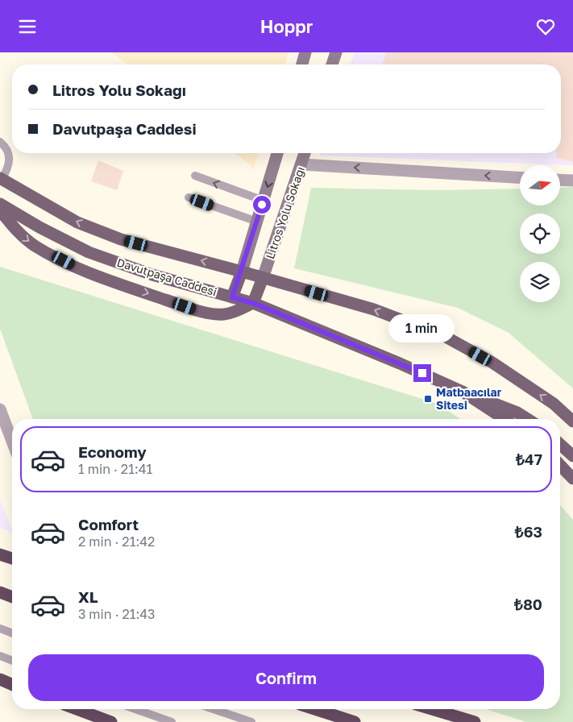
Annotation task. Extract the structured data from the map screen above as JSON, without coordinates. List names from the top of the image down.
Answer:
{
  "streets": {
    "main road": ["Litros Yolu Sokağı", "Davutpaşa Caddesi"]
  },
  "crossings": [
    ["Litros Yolu Sokağı", "Davutpaşa Caddesi"]
  ],
  "places": {
    "transit": ["Matbaacılar Sitesi"]
  },
  "north": "right",
  "page": {
    "header": "Hoppr",
    "banner": ["Litros Yolu Sokağı", "Davutpaşa Caddesi"],
    "bubble": "1 min",
    "list": [
      {
        "name": "Economy",
        "note": "1 min · 21:41",
        "value": "₺47"
      },
      {
        "name": "Comfort",
        "note": "2 min · 21:42",
        "value": "₺63"
      },
      {
        "name": "XL",
        "note": "3 min · 21:43",
        "value": "₺80"
      }
    ],
    "buttons": "Confirm"
  }
}
